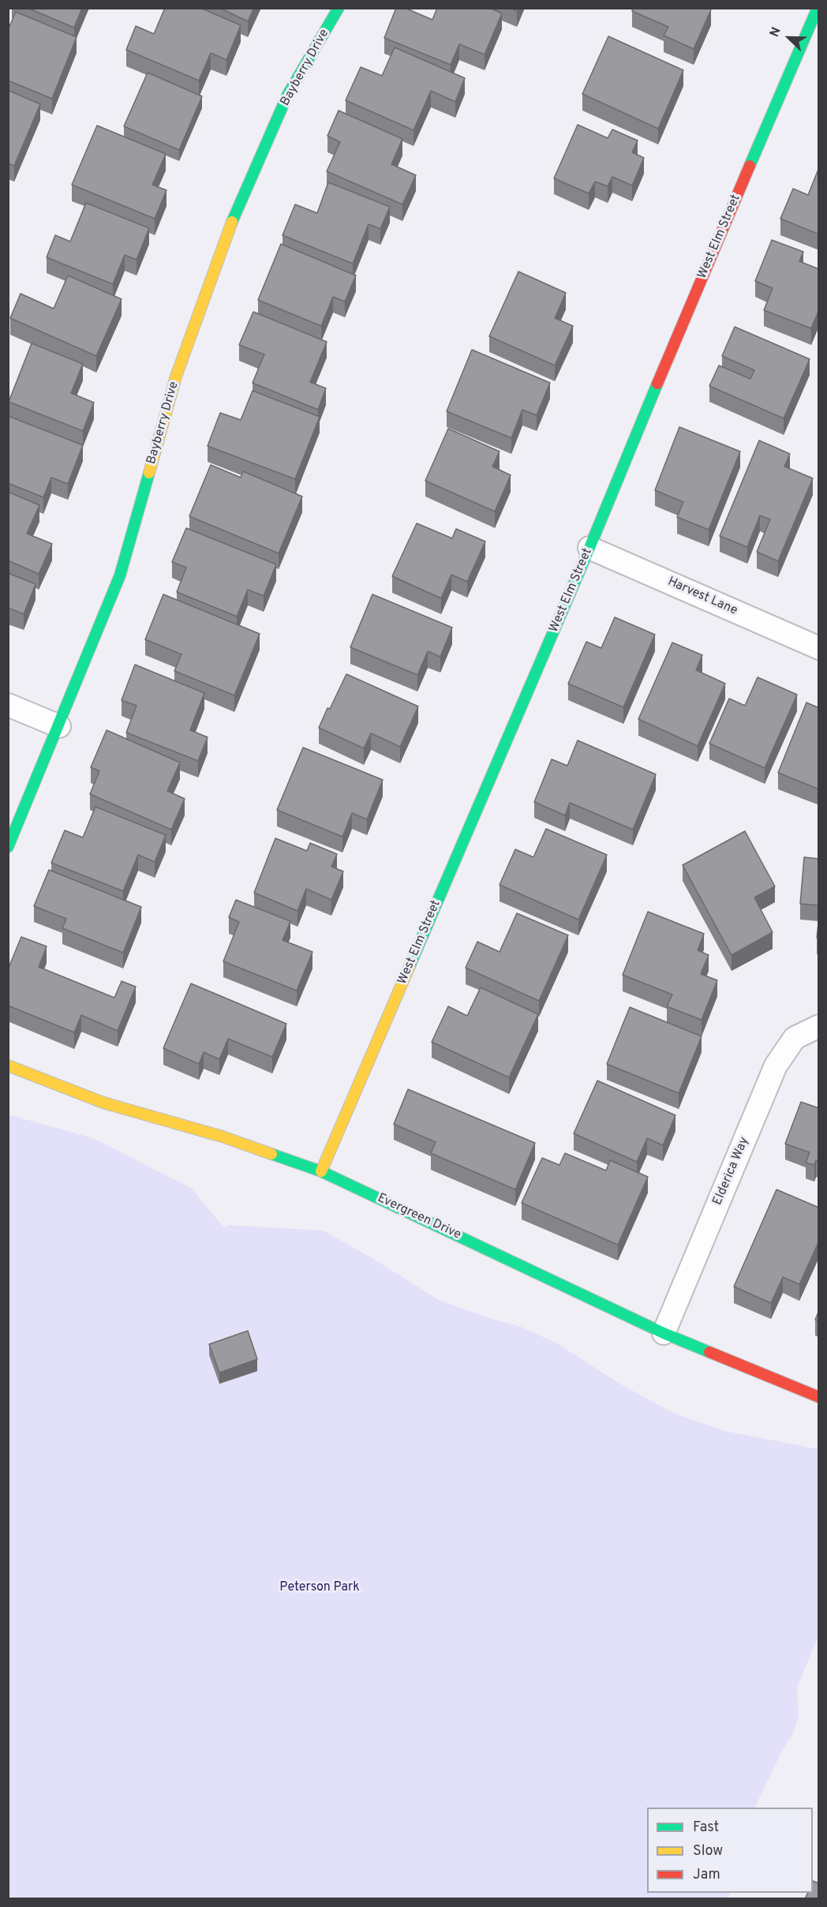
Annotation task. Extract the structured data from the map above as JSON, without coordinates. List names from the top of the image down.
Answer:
{
  "streets": {
    "street": [
      "Bayberry Drive",
      "West Elm Street",
      "Harvest Lane",
      "Elderica Way",
      "Evergreen Drive"
    ]
  },
  "crossings": [
    ["West Elm Street", "Harvest Lane"],
    ["West Elm Street", "Evergreen Drive"],
    ["Elderica Way", "Evergreen Drive"]
  ],
  "parks": ["Peterson Park"],
  "legend": ["Fast", "Slow", "Jam"],
  "north": "top left"
}
